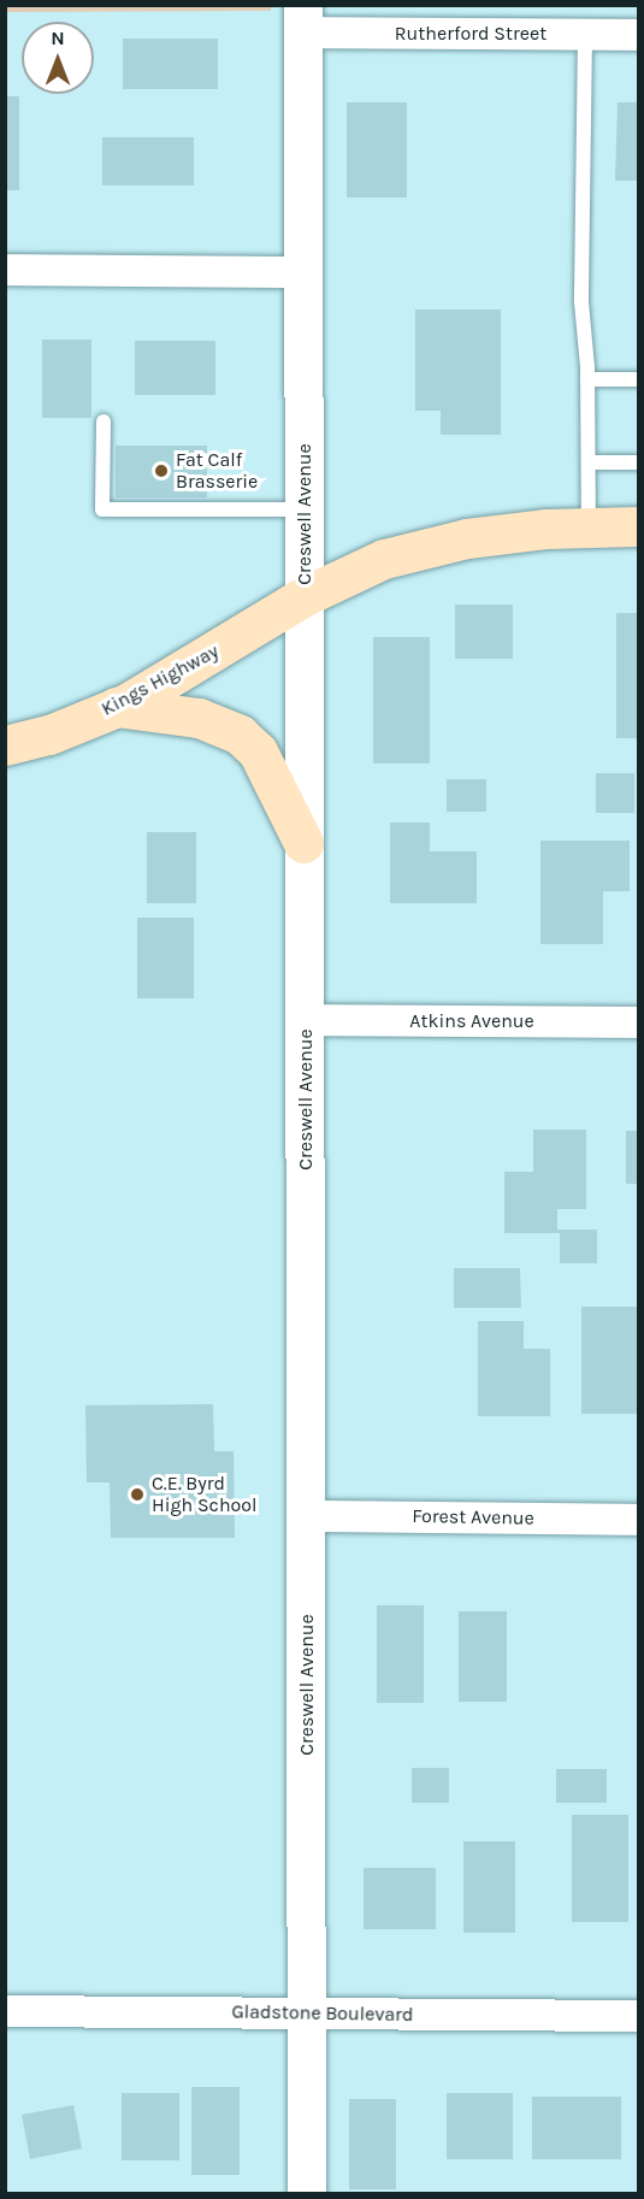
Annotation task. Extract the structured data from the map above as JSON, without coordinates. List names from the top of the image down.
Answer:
{
  "streets": {
    "main road": ["Kings Highway"],
    "street": [
      "Rutherford Street",
      "Creswell Avenue",
      "Atkins Avenue",
      "Forest Avenue",
      "Gladstone Boulevard"
    ]
  },
  "crossings": [
    ["Rutherford Street", "Creswell Avenue"],
    ["Creswell Avenue", "Kings Highway"],
    ["Creswell Avenue", "Atkins Avenue"],
    ["Creswell Avenue", "Forest Avenue"],
    ["Creswell Avenue", "Gladstone Boulevard"]
  ],
  "places": ["Fat Calf Brasserie", "C.E. Byrd High School"],
  "north": "top"
}
